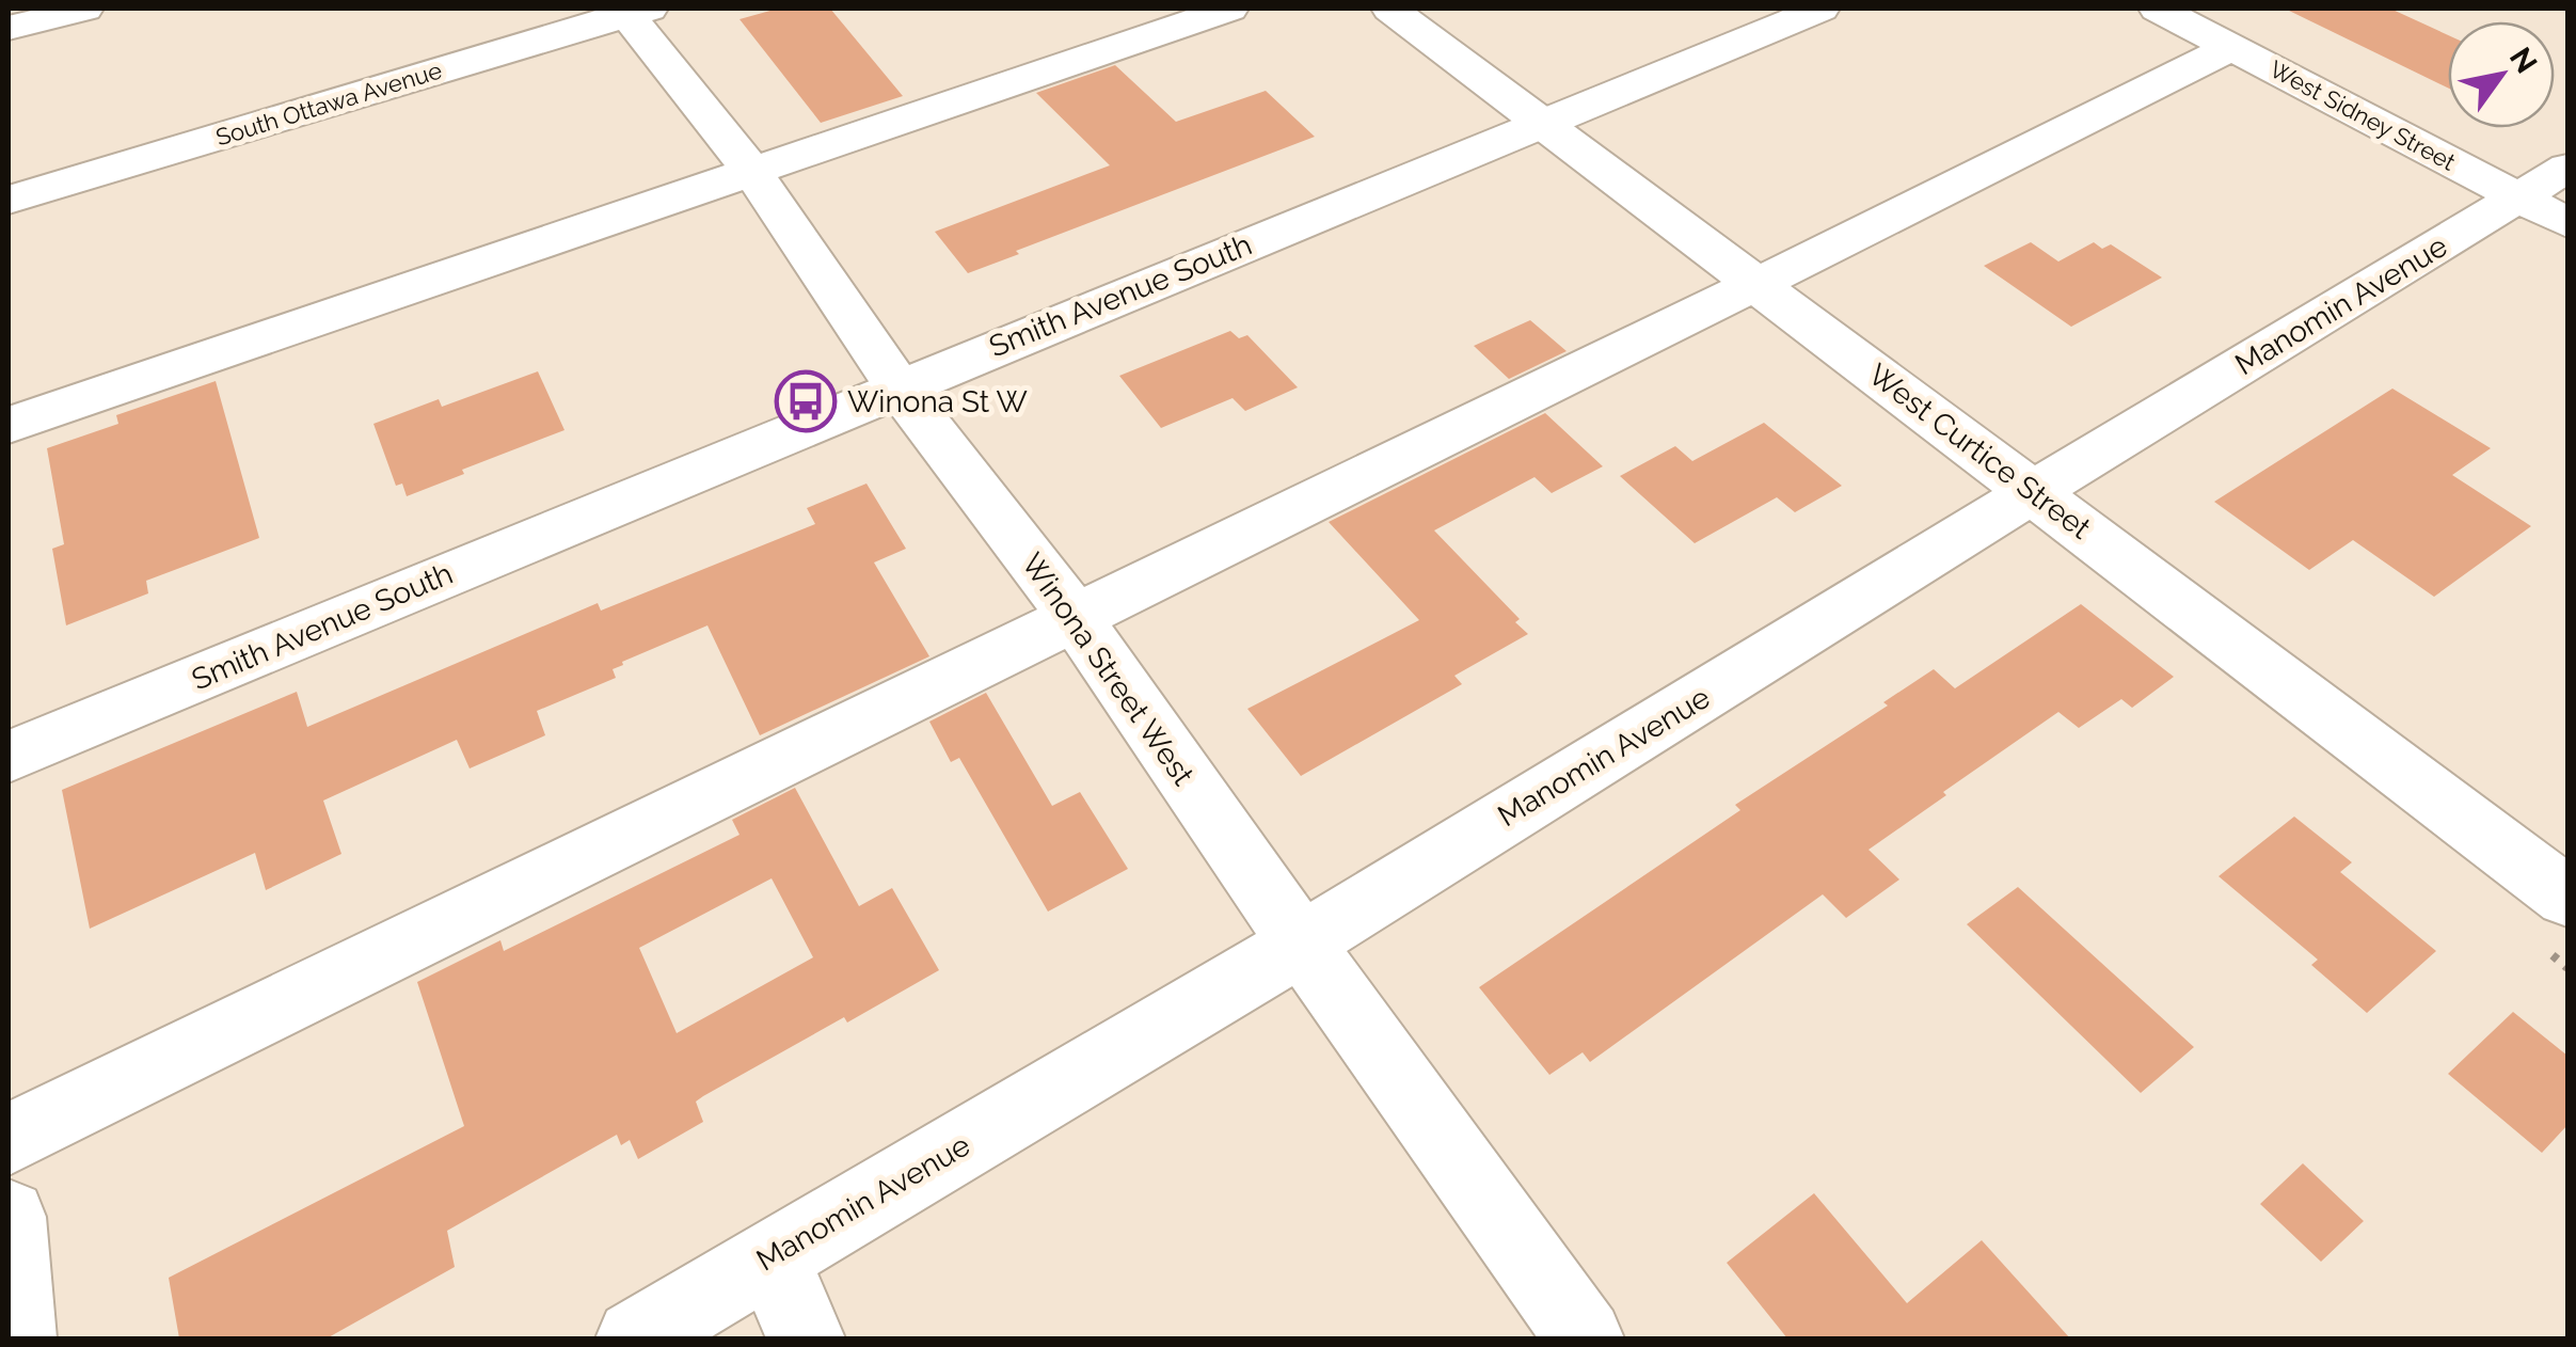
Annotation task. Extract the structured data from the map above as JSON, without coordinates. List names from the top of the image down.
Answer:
{
  "streets": {
    "street": [
      "South Ottawa Avenue",
      "West Sidney Street",
      "Smith Avenue South",
      "Manomin Avenue",
      "West Curtice Street",
      "Winona Street West"
    ]
  },
  "crossings": [
    ["South Ottawa Avenue", "Winona Street West"],
    ["West Sidney Street", "Manomin Avenue"],
    ["Smith Avenue South", "West Curtice Street"],
    ["Smith Avenue South", "Winona Street West"],
    ["Manomin Avenue", "West Curtice Street"],
    ["Manomin Avenue", "Winona Street West"]
  ],
  "places": {
    "bus stop": ["Winona St W"]
  },
  "north": "top right"
}
